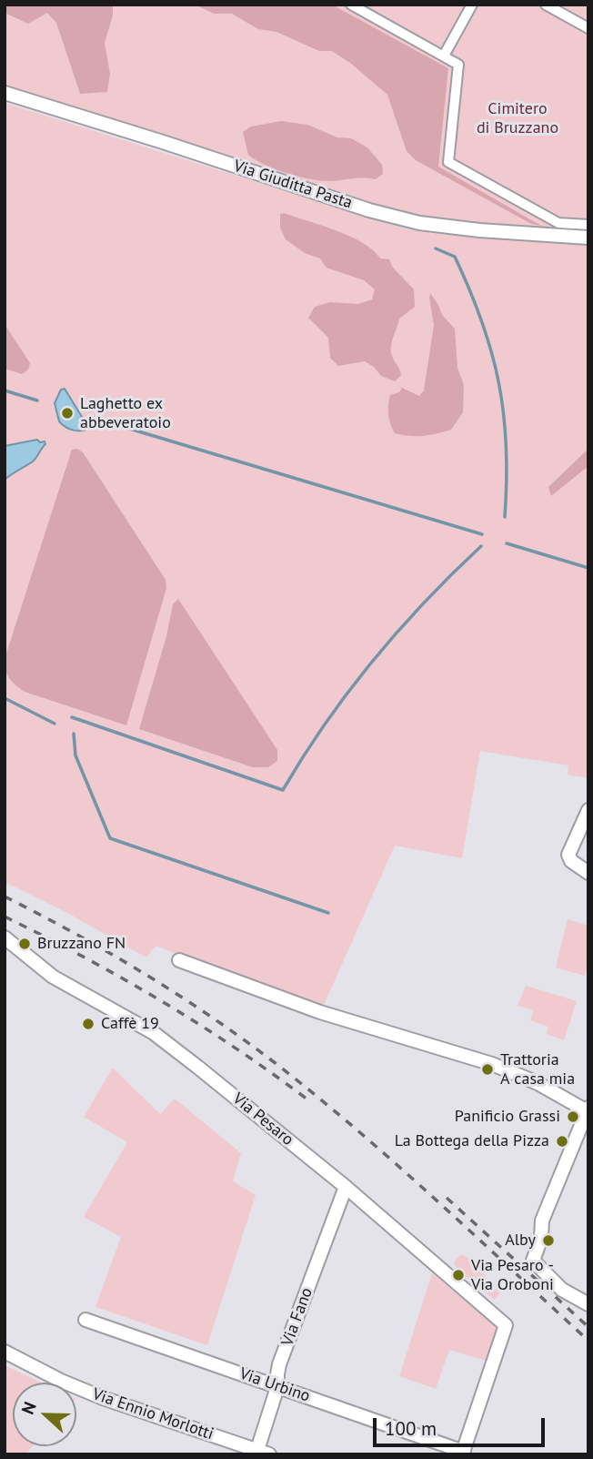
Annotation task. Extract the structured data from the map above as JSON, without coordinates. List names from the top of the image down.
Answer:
{
  "streets": {
    "street": [
      "Via Giuditta Pasta",
      "Via Pesaro",
      "Via Fano",
      "Via Urbino",
      "Via Ennio Morlotti"
    ]
  },
  "crossings": [
    ["Via Pesaro", "Via Fano"],
    ["Via Pesaro", "Via Urbino"],
    ["Via Fano", "Via Urbino"],
    ["Via Fano", "Via Ennio Morlotti"]
  ],
  "parks": ["Cimitero di Bruzzano"],
  "places": [
    "Laghetto ex abbeveratoio",
    "Bruzzano FN",
    "Caffè 19",
    "Trattoria A casa mia",
    "Panificio Grassi",
    "La Bottega della Pizza",
    "Alby",
    "Via Pesaro - Via Oroboni"
  ],
  "scale_bar": "100 m",
  "north": "left"
}
